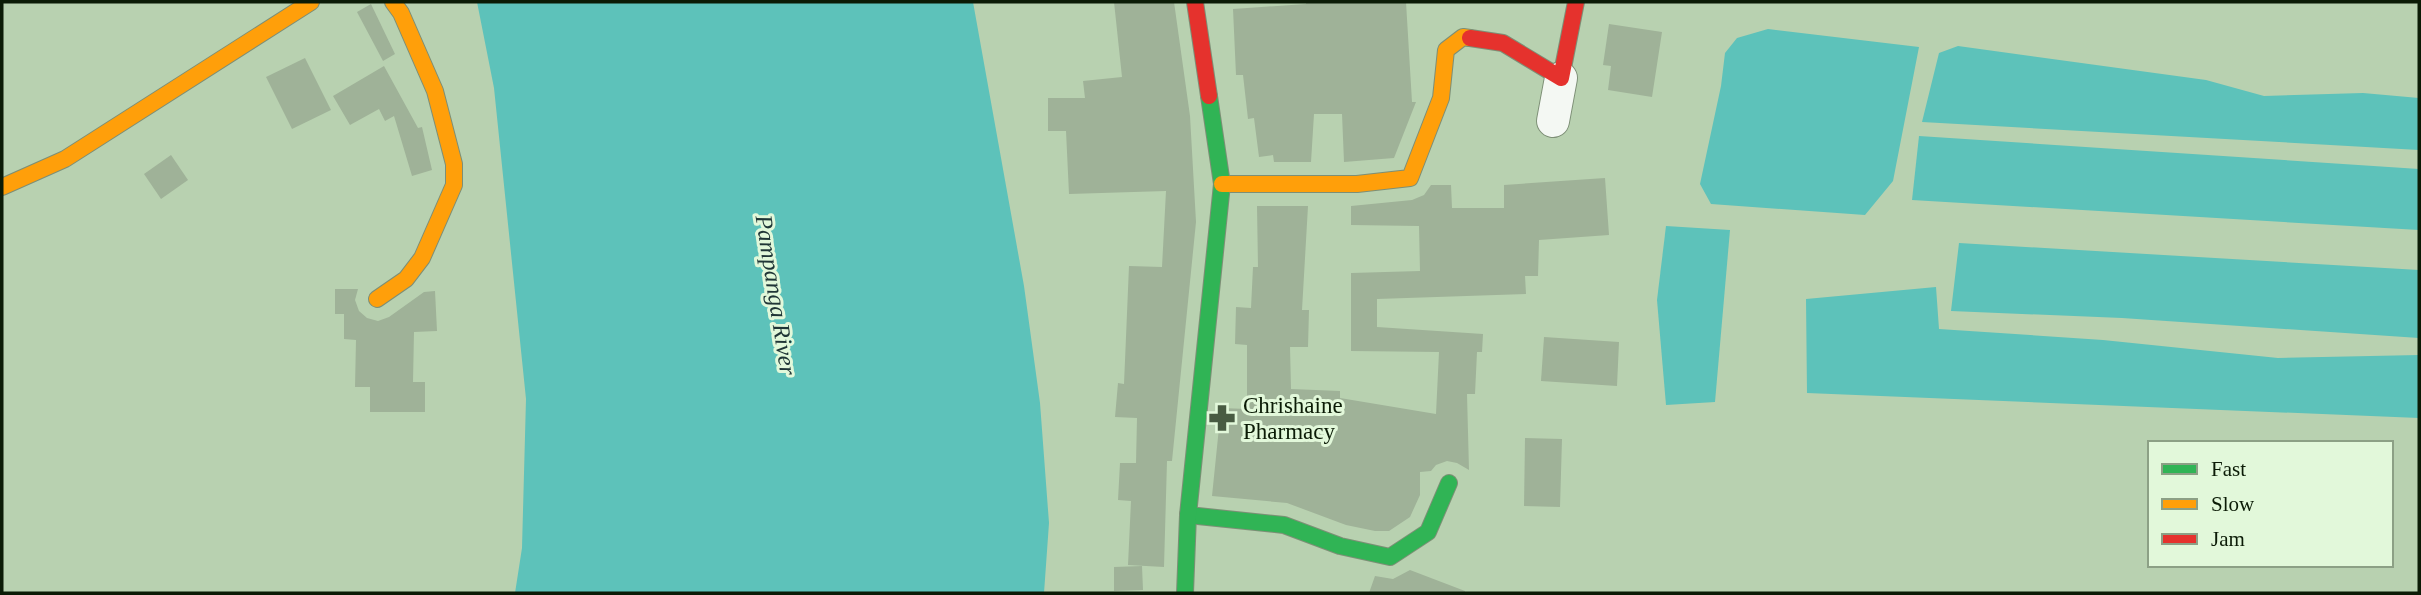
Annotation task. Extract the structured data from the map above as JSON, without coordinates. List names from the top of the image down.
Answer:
{
  "water": ["Pampanga River"],
  "places": {
    "pharmacy": ["Chrishaine Pharmacy"]
  },
  "legend": ["Fast", "Slow", "Jam"]
}
